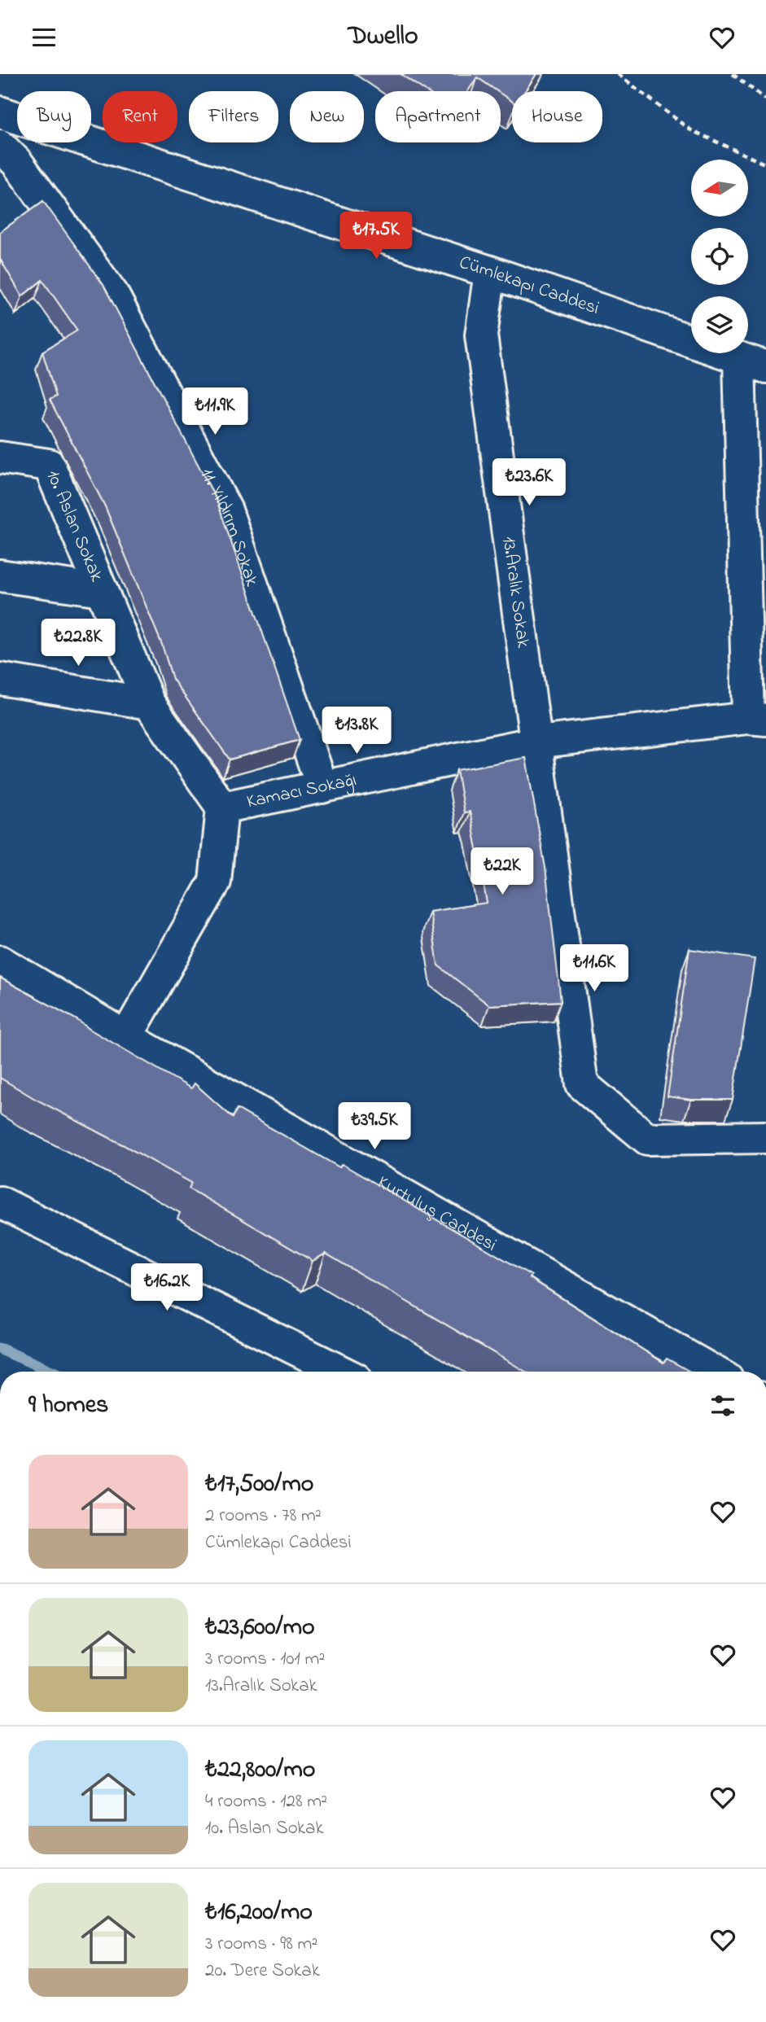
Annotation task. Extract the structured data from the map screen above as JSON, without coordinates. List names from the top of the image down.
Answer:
{
  "streets": {
    "street": [
      "Cümlekapı Caddesi",
      "10. Aslan Sokak",
      "11. Yıldırım Sokak",
      "13.Aralık Sokak",
      "Kamacı Sokağı",
      "Kurtuluş Caddesi"
    ]
  },
  "crossings": [
    ["Cümlekapı Caddesi", "13.Aralık Sokak"],
    ["10. Aslan Sokak", "Kamacı Sokağı"],
    ["11. Yıldırım Sokak", "Kamacı Sokağı"],
    ["13.Aralık Sokak", "Kamacı Sokağı"],
    ["Kamacı Sokağı", "Kurtuluş Caddesi"]
  ],
  "north": "left",
  "page": {
    "header": "Dwello",
    "chip": [
      "Buy",
      "Rent",
      "Filters",
      "New",
      "Apartment",
      "House"
    ],
    "price": [
      "₺17.5K",
      "₺11.9K",
      "₺23.6K",
      "₺22.8K",
      "₺13.8K",
      "₺22K",
      "₺11.6K",
      "₺39.5K",
      "₺16.2K"
    ],
    "heading": "9 homes",
    "list": [
      {
        "name": "₺17,500/mo",
        "note": "2 rooms · 78 m² · Cümlekapı Caddesi"
      },
      {
        "name": "₺23,600/mo",
        "note": "3 rooms · 101 m² · 13.Aralık Sokak"
      },
      {
        "name": "₺22,800/mo",
        "note": "4 rooms · 128 m² · 10. Aslan Sokak"
      },
      {
        "name": "₺16,200/mo",
        "note": "3 rooms · 98 m² · 20. Dere Sokak"
      }
    ]
  }
}
